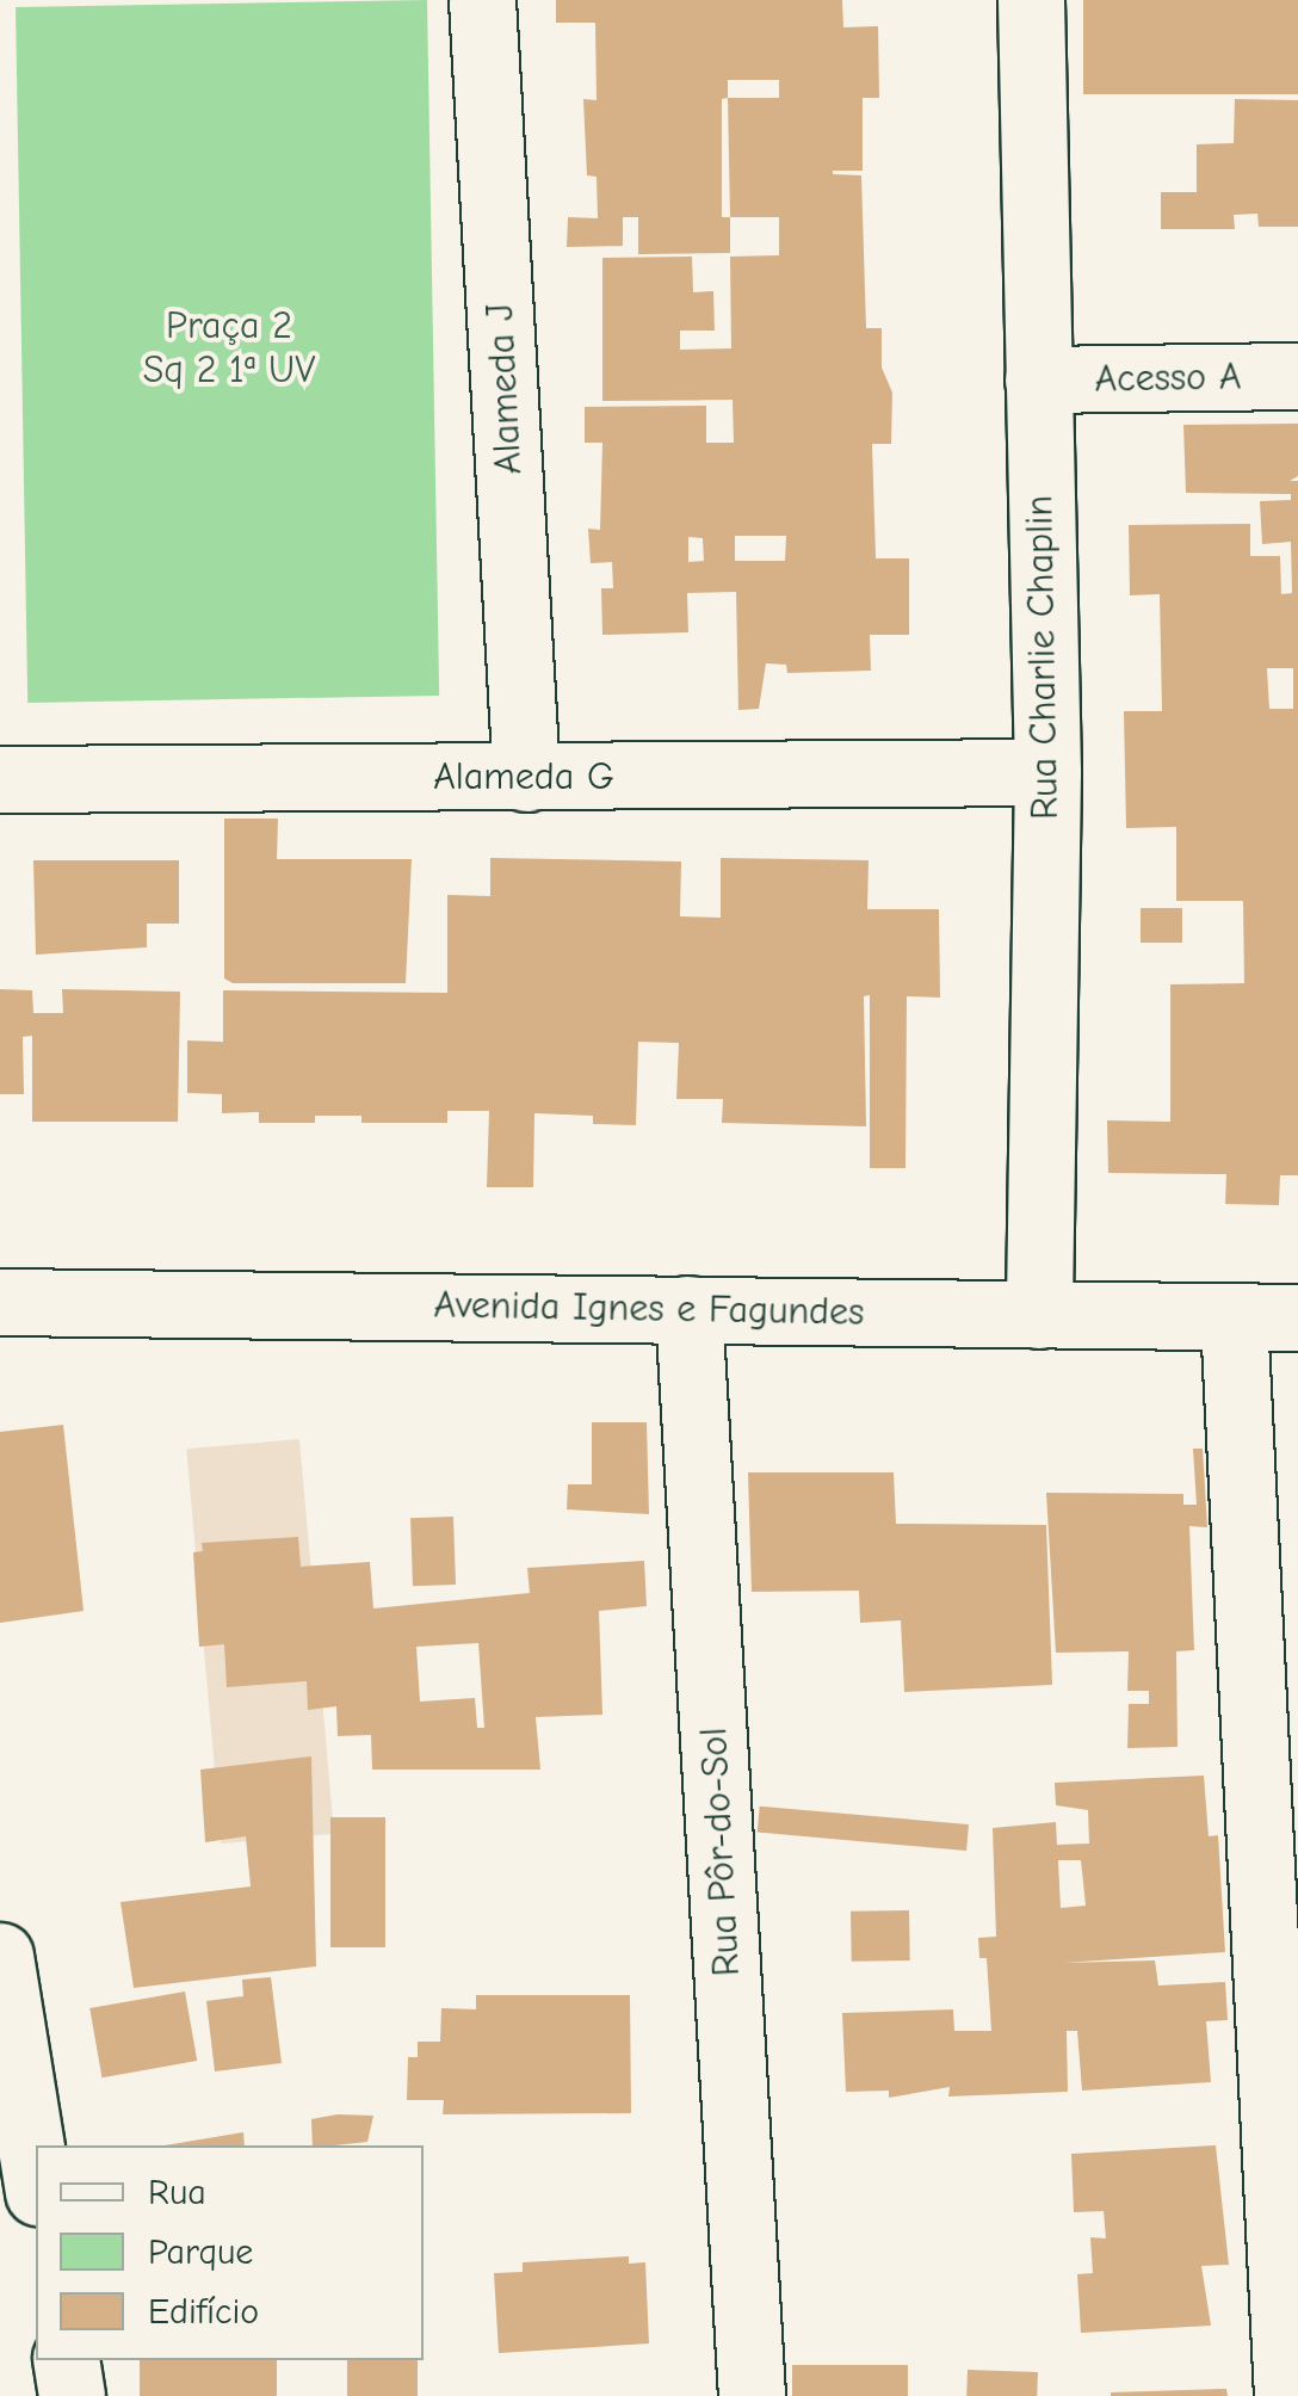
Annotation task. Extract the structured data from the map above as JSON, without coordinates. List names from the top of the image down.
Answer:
{
  "streets": {
    "street": [
      "Acesso A",
      "Alameda J",
      "Rua Charlie Chaplin",
      "Alameda G",
      "Avenida Ignes e Fagundes",
      "Rua Pôr-do-Sol"
    ]
  },
  "crossings": [
    ["Acesso A", "Rua Charlie Chaplin"],
    ["Alameda J", "Alameda G"],
    ["Rua Charlie Chaplin", "Alameda G"],
    ["Rua Charlie Chaplin", "Avenida Ignes e Fagundes"],
    ["Avenida Ignes e Fagundes", "Rua Pôr-do-Sol"]
  ],
  "parks": ["Praça 2 Sq 2 1ª UV"],
  "legend": ["Rua", "Parque", "Edifício"]
}
